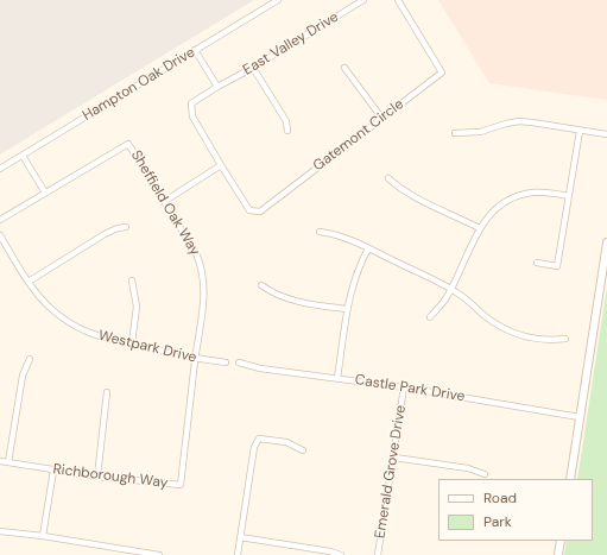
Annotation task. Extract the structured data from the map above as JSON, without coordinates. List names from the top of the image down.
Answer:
{
  "streets": {
    "street": [
      "East Valley Drive",
      "Hampton Oak Drive",
      "Gatemont Circle",
      "Sheffield Oak Way",
      "Westpark Drive",
      "Castle Park Drive",
      "Emerald Grove Drive",
      "Richborough Way"
    ]
  },
  "crossings": [
    ["East Valley Drive", "Gatemont Circle"],
    ["Sheffield Oak Way", "Westpark Drive"],
    ["Sheffield Oak Way", "Richborough Way"],
    ["Westpark Drive", "Richborough Way"],
    ["Castle Park Drive", "Emerald Grove Drive"]
  ],
  "legend": ["Road", "Park"]
}
